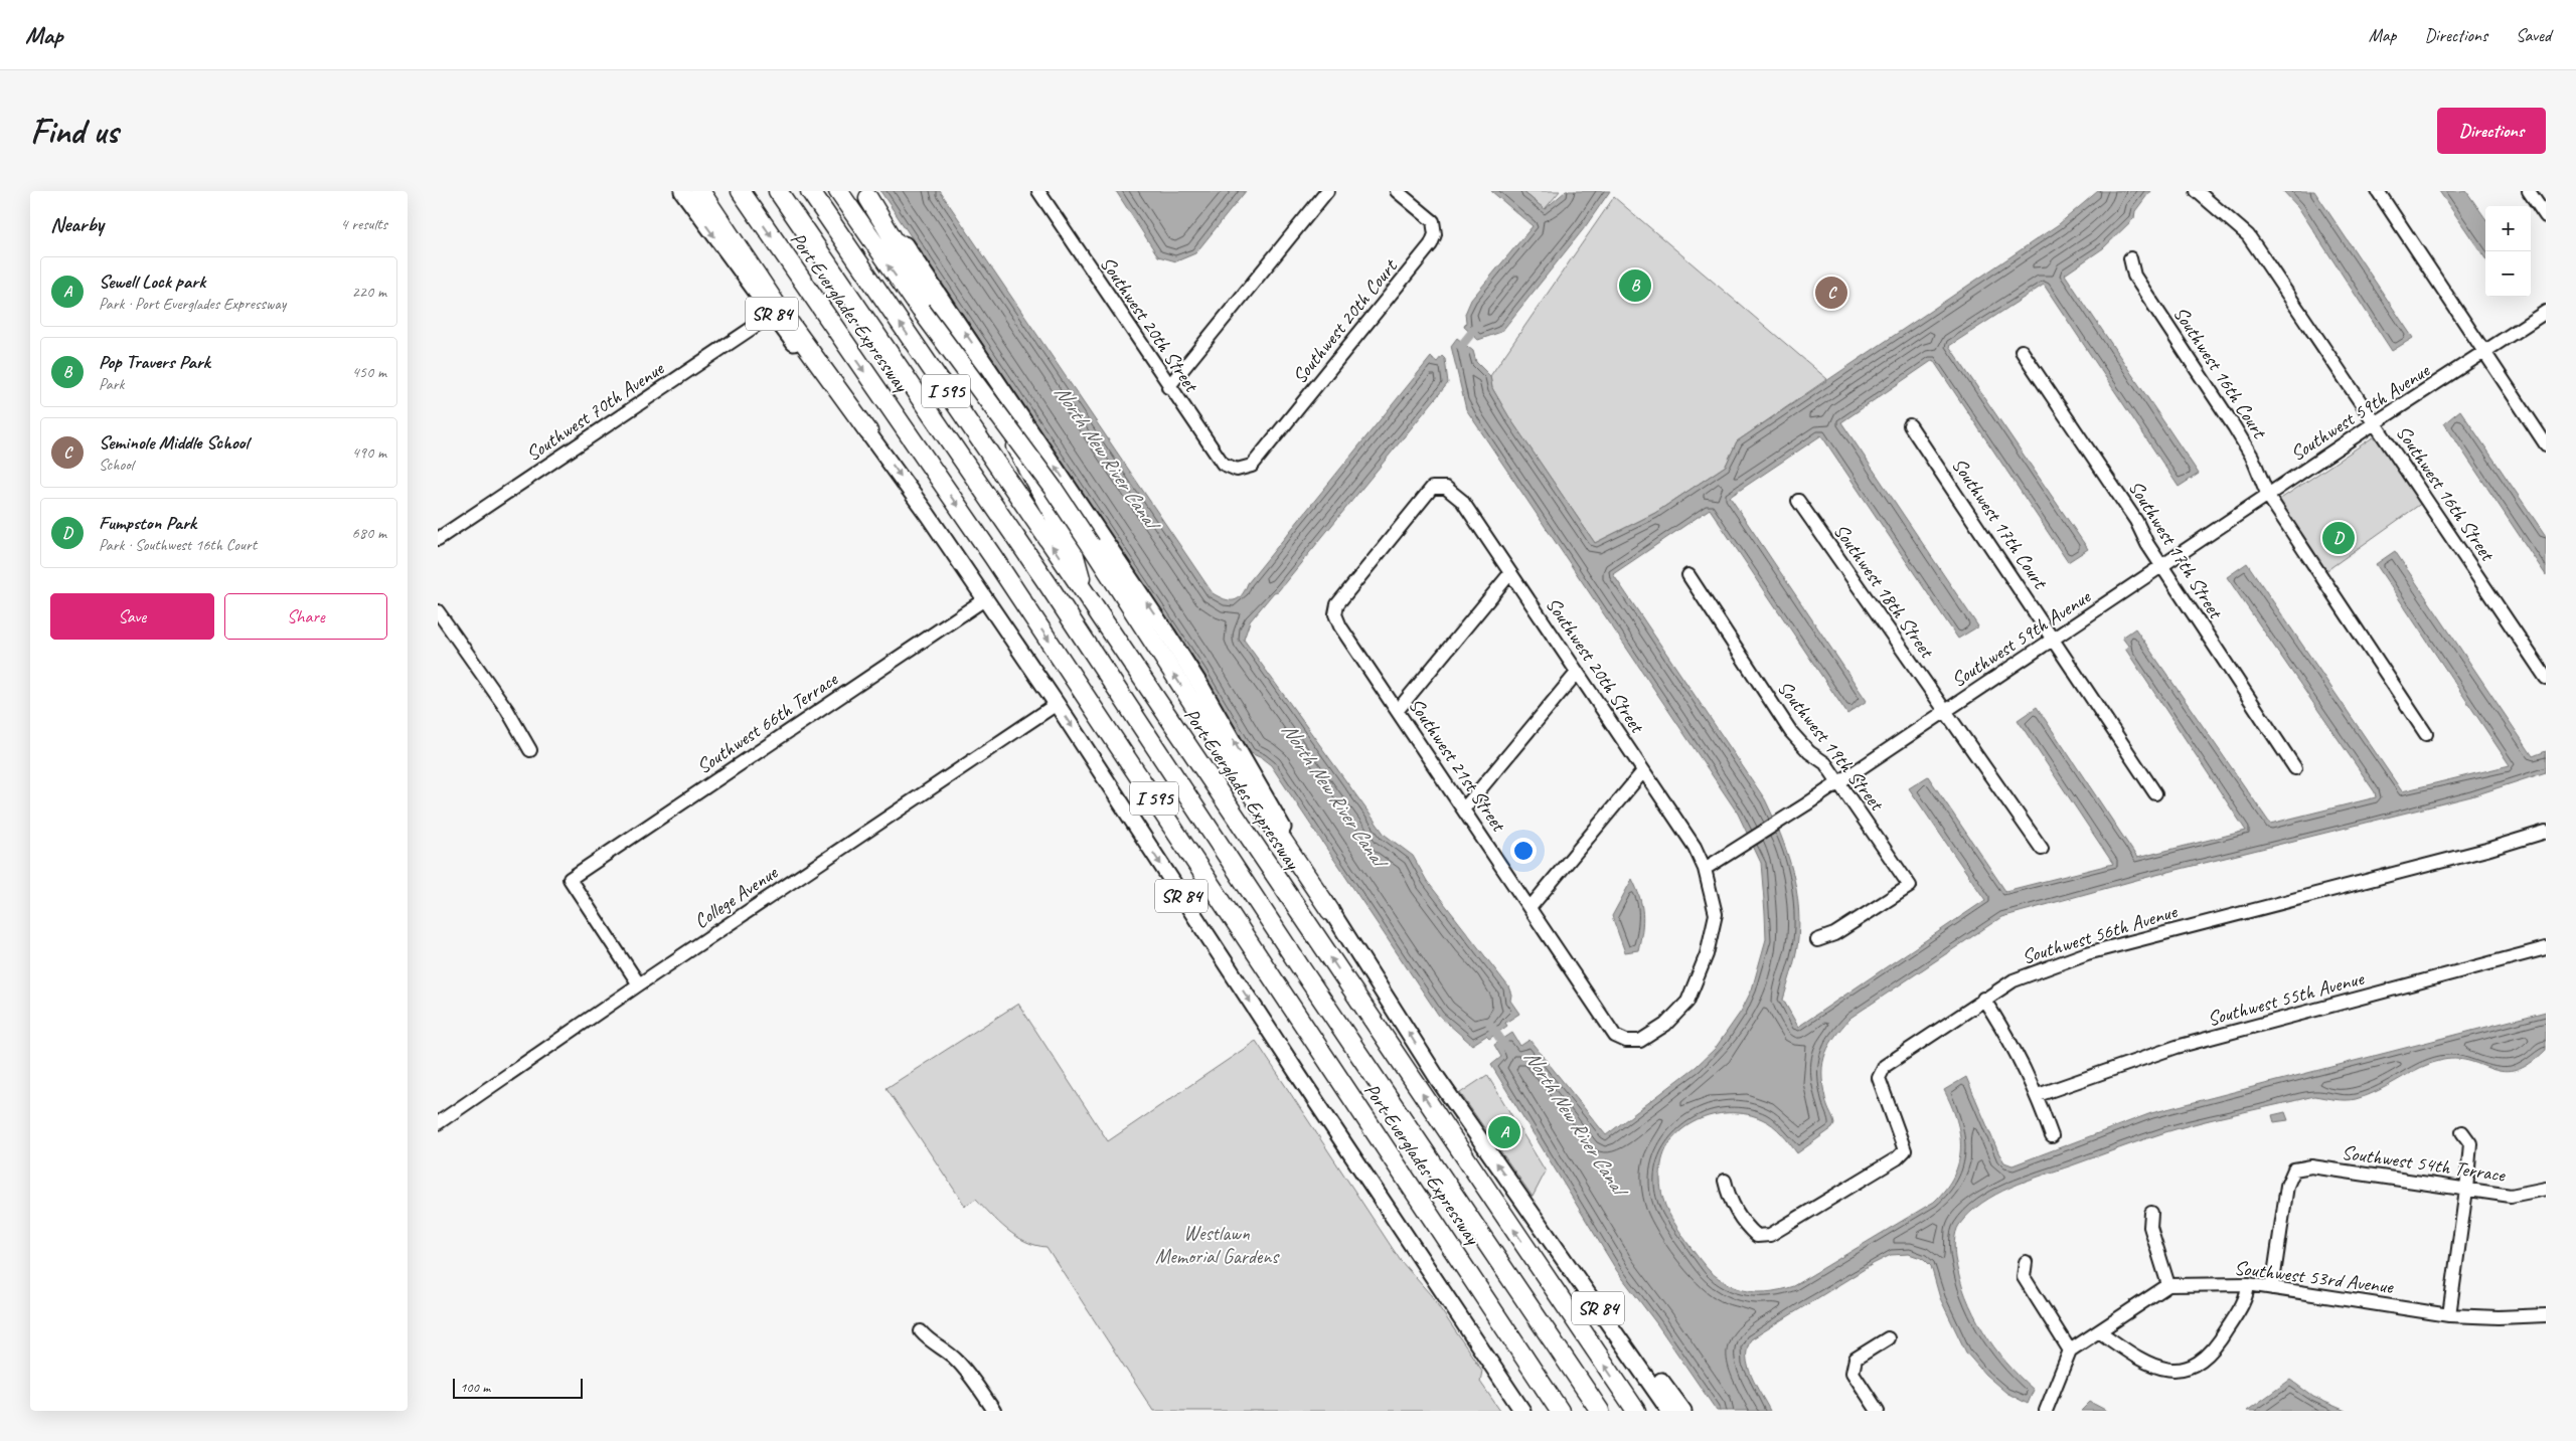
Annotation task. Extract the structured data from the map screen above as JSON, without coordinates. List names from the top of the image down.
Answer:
{
  "streets": {
    "highway": ["Port Everglades Expressway", "I 595"],
    "main road": ["SR 84"],
    "street": [
      "Southwest 20th Court",
      "Southwest 20th Street",
      "Southwest 16th Court",
      "Southwest 70th Avenue",
      "Southwest 59th Avenue",
      "Southwest 16th Street",
      "Southwest 17th Court",
      "Southwest 17th Street",
      "Southwest 18th Street",
      "Southwest 66th Terrace",
      "Southwest 19th Street",
      "Southwest 21st Street",
      "College Avenue",
      "Southwest 56th Avenue",
      "Southwest 55th Avenue",
      "Southwest 54th Terrace",
      "Southwest 53rd Avenue"
    ]
  },
  "crossings": [
    ["SR 84", "Southwest 70th Avenue"],
    ["SR 84", "Southwest 66th Terrace"],
    ["SR 84", "College Avenue"],
    ["Southwest 20th Court", "Southwest 20th Street"],
    ["Southwest 20th Street", "Southwest 59th Avenue"],
    ["Southwest 20th Street", "Southwest 21st Street"],
    ["Southwest 16th Court", "Southwest 59th Avenue"],
    ["Southwest 59th Avenue", "Southwest 16th Street"],
    ["Southwest 59th Avenue", "Southwest 17th Court"],
    ["Southwest 59th Avenue", "Southwest 17th Street"],
    ["Southwest 59th Avenue", "Southwest 18th Street"],
    ["Southwest 59th Avenue", "Southwest 19th Street"],
    ["Southwest 59th Avenue", "Southwest 21st Street"],
    ["Southwest 66th Terrace", "College Avenue"],
    ["Southwest 54th Terrace", "Southwest 53rd Avenue"]
  ],
  "water": ["North New River Canal"],
  "parks": ["Westlawn Memorial Gardens"],
  "scale_bar": "100 m",
  "page": {
    "header": "Map",
    "nav": ["Map", "Directions", "Saved"],
    "buttons": [
      "Directions",
      ["Save", "Share"]
    ],
    "title": "Find us",
    "heading": ["Nearby", "4 results"],
    "map_buttons": ["+", "−"],
    "list": [
      {
        "mark": "A",
        "name": "Sewell Lock park",
        "note": "Park · Port Everglades Expressway",
        "value": "220 m"
      },
      {
        "mark": "B",
        "name": "Pop Travers Park",
        "note": "Park",
        "value": "450 m"
      },
      {
        "mark": "C",
        "name": "Seminole Middle School",
        "note": "School",
        "value": "490 m"
      },
      {
        "mark": "D",
        "name": "Fumpston Park",
        "note": "Park · Southwest 16th Court",
        "value": "680 m"
      }
    ],
    "pins": [
      "B",
      "C",
      "D",
      "A"
    ],
    "scale": "100 m"
  }
}
